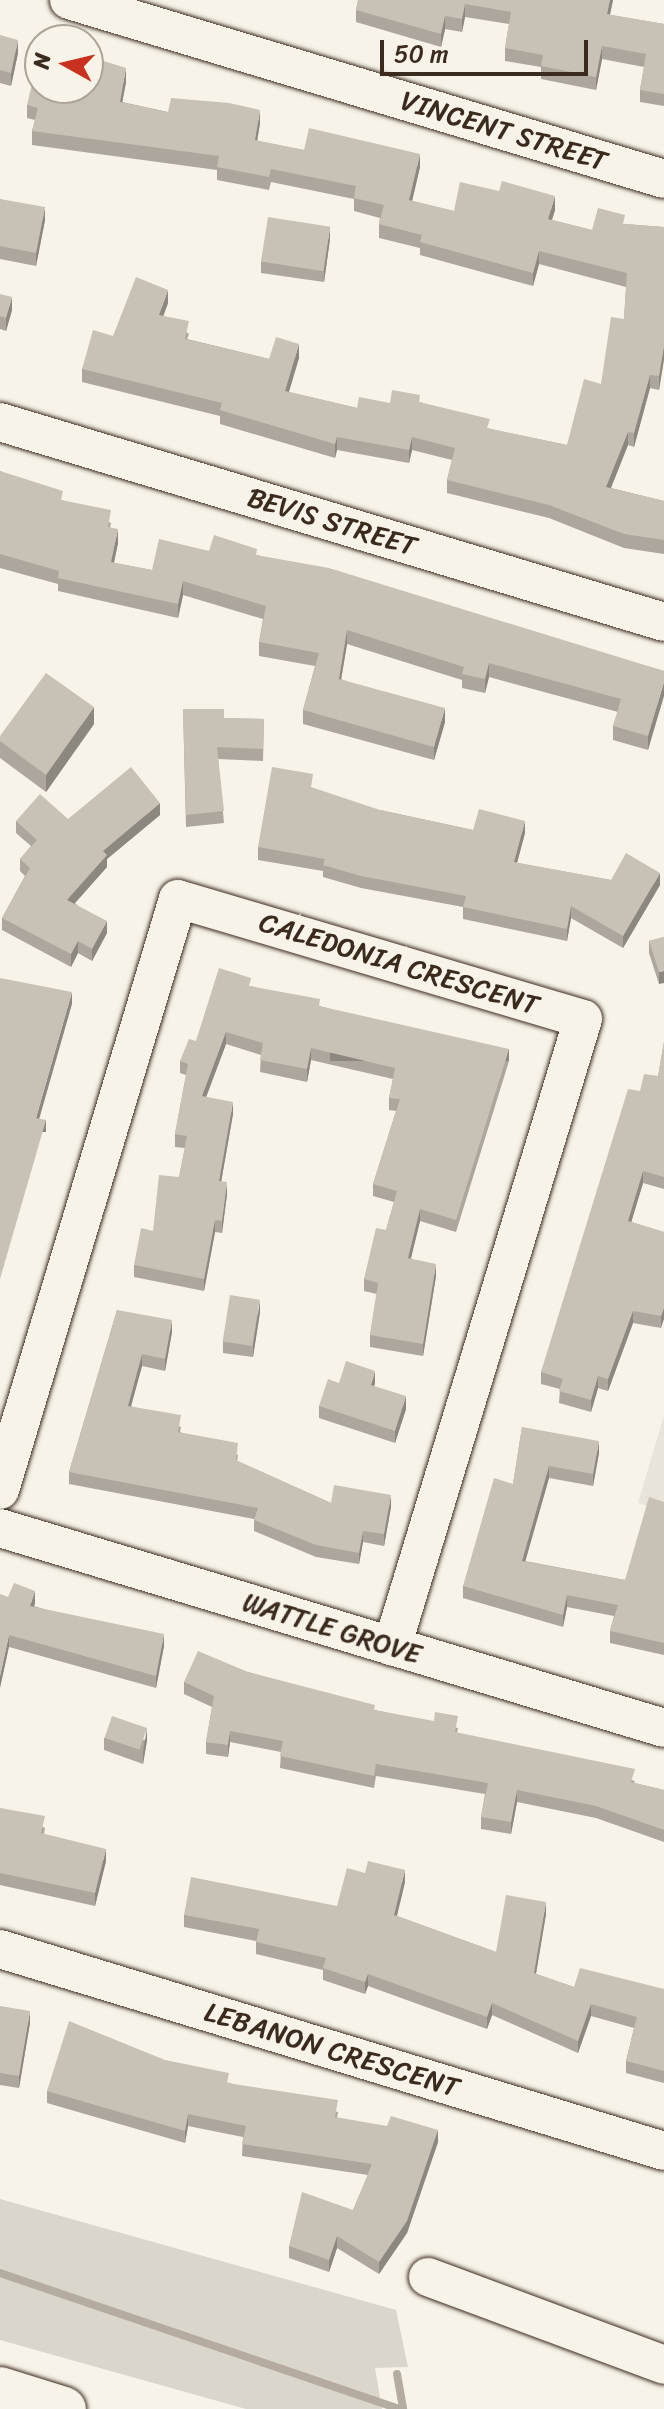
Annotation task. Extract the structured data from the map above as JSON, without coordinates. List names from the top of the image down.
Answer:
{
  "streets": {
    "street": [
      "VINCENT STREET",
      "BEVIS STREET",
      "CALEDONIA CRESCENT",
      "WATTLE GROVE",
      "LEBANON CRESCENT"
    ]
  },
  "crossings": [
    ["CALEDONIA CRESCENT", "WATTLE GROVE"]
  ],
  "scale_bar": "50 m",
  "north": "left"
}
